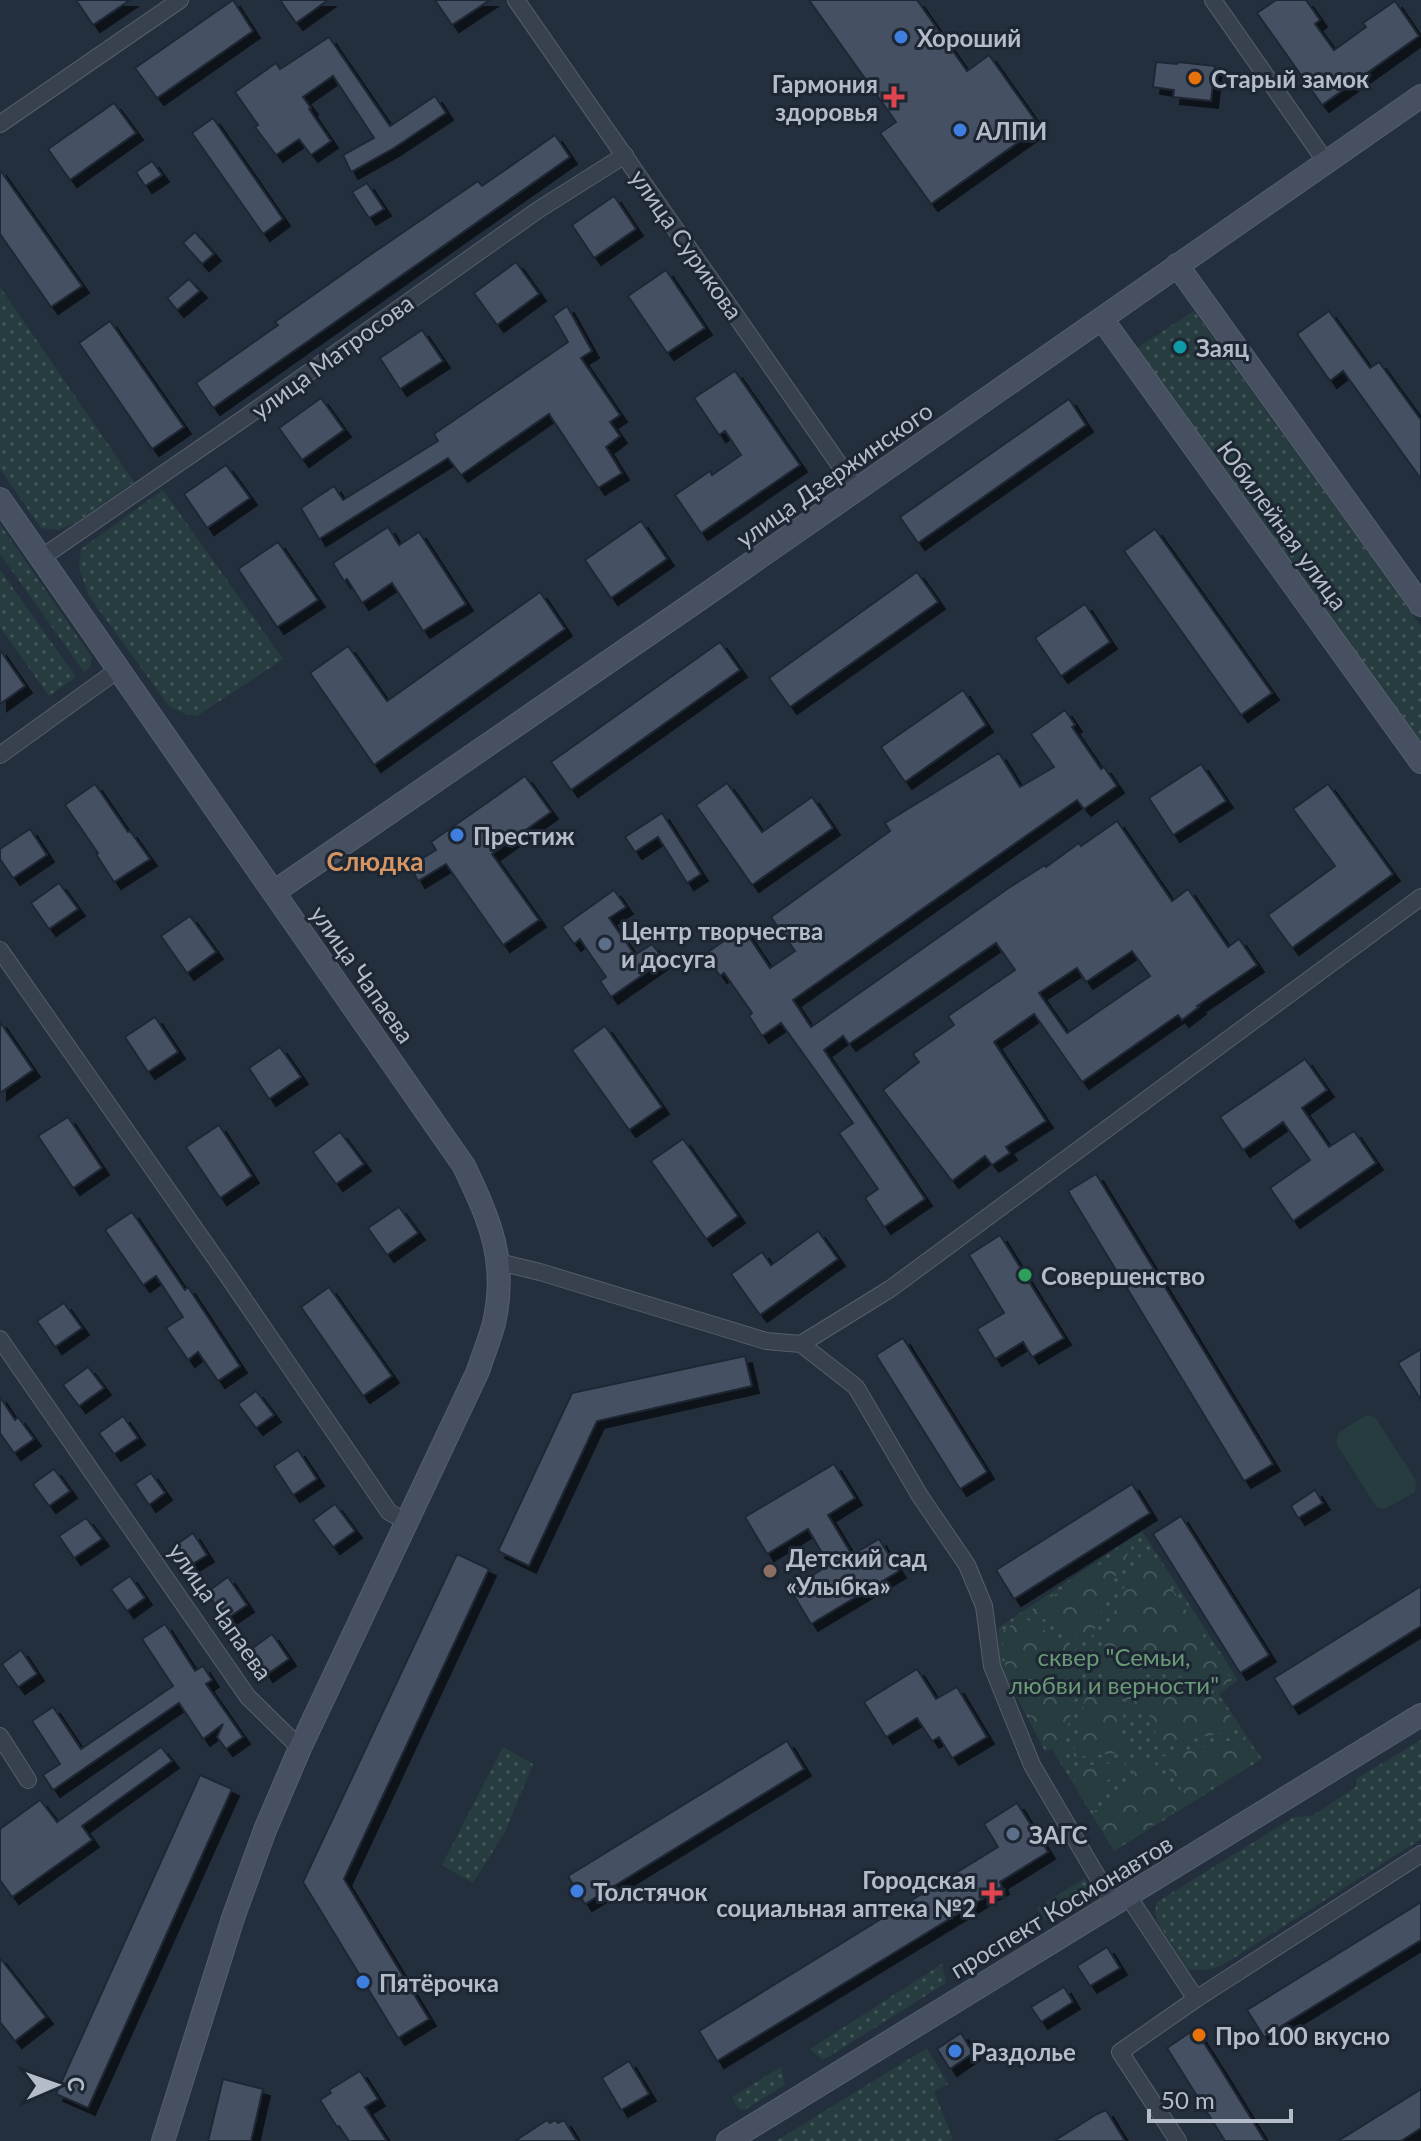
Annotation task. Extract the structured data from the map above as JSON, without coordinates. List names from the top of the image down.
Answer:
{
  "streets": {
    "main road": [
      "улица Дзержинского",
      "Юбилейная улица",
      "улица Чапаева",
      "проспект Космонавтов"
    ],
    "street": ["улица Сурикова", "улица Матросова"]
  },
  "crossings": [
    ["улица Сурикова", "улица Матросова"],
    ["улица Сурикова", "улица Дзержинского"],
    ["улица Матросова", "улица Чапаева"],
    ["улица Дзержинского", "Юбилейная улица"],
    ["улица Дзержинского", "улица Чапаева"]
  ],
  "districts": ["Слюдка"],
  "parks": ["сквер \"Семьи, любви и верности\""],
  "places": {
    "other": [
      "Хороший",
      "Старый замок",
      "АЛПИ",
      "Заяц",
      "Престиж",
      "Центр творчества и досуга",
      "Совершенство",
      "Детский сад «Улыбка»",
      "ЗАГС",
      "Толстячок",
      "Пятёрочка",
      "Про 100 вкусно",
      "Раздолье"
    ],
    "health": ["Гармония здоровья", "Городская социальная аптека №2"]
  },
  "scale_bar": "50 m",
  "north": "right"
}
